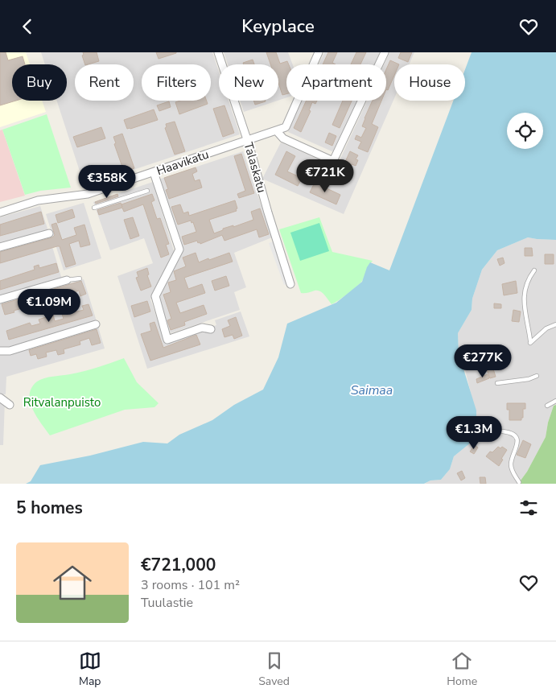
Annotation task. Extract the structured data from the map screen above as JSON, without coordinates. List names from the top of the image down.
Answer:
{
  "streets": {
    "street": ["Haavikatu", "Talaskatu"]
  },
  "crossings": [
    ["Haavikatu", "Talaskatu"]
  ],
  "water": ["Saimaa"],
  "parks": ["Ritvalanpuisto"],
  "page": {
    "header": "Keyplace",
    "chip": [
      "Buy",
      "Rent",
      "Filters",
      "New",
      "Apartment",
      "House"
    ],
    "price": [
      "€721K",
      "€358K",
      "€1.09M",
      "€277K",
      "€1.3M"
    ],
    "heading": "5 homes",
    "list": [
      {
        "name": "€721,000",
        "note": "3 rooms · 101 m² · Tuulastie"
      }
    ],
    "tabs": ["Map", "Saved", "Home"]
  }
}
